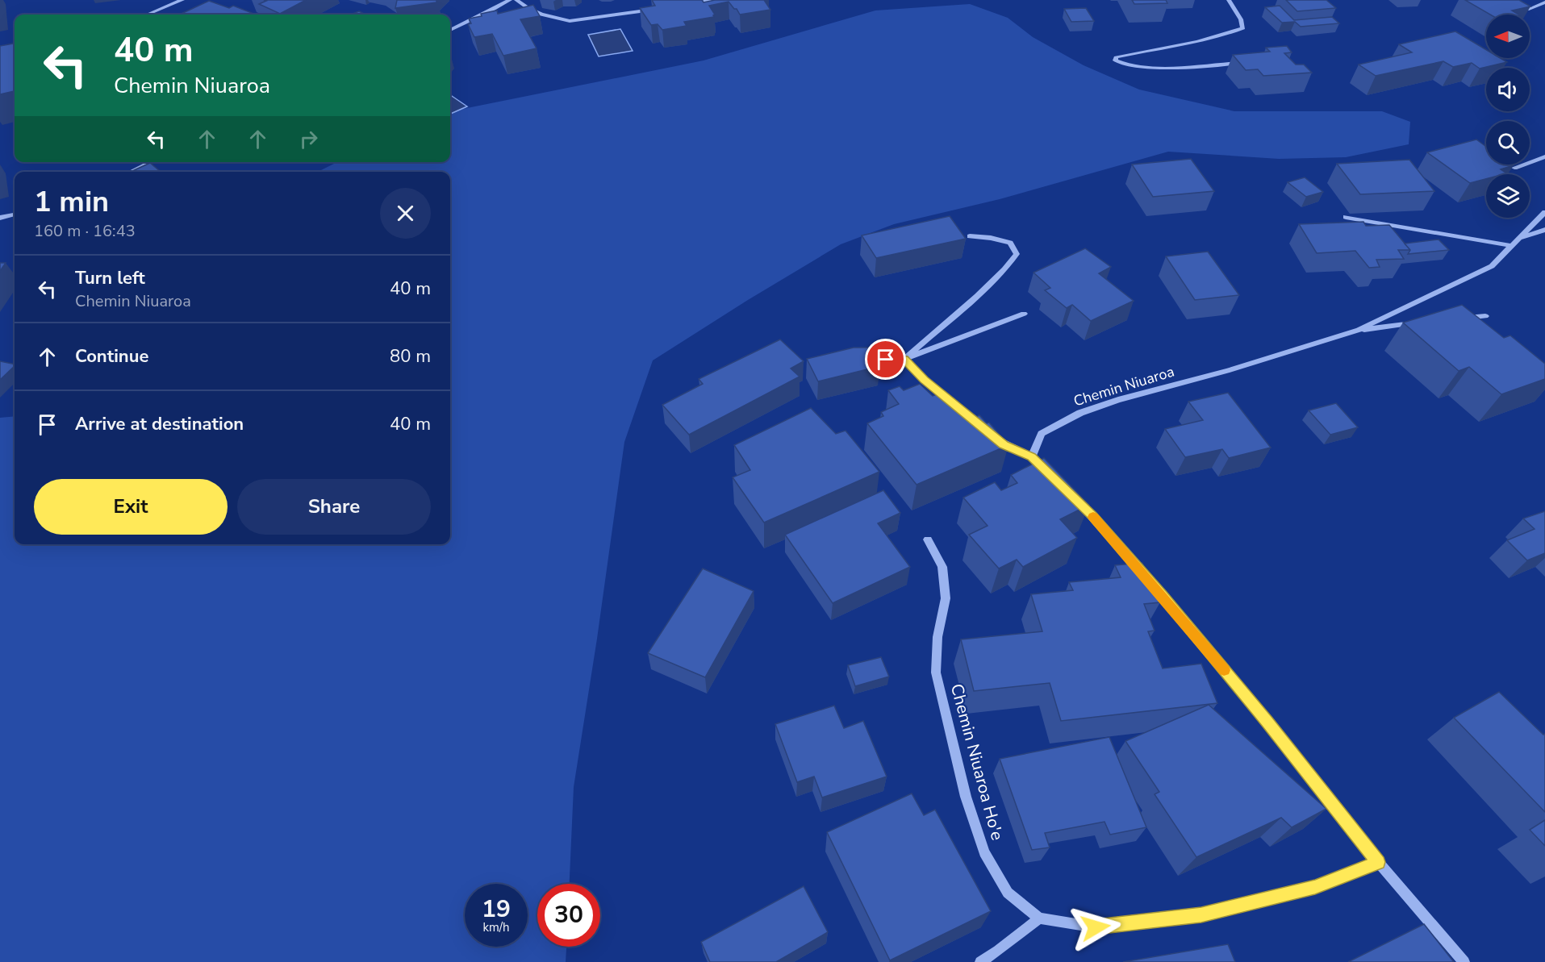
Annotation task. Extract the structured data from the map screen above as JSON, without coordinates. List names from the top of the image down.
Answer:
{
  "streets": {
    "street": ["Chemin Niuaroa", "Chemin Niuaroa Ho'e"]
  },
  "north": "left",
  "page": {
    "turn": ["40 m", "Chemin Niuaroa"],
    "heading": ["1 min", "160 m · 16:43"],
    "list": [
      {
        "name": "Turn left",
        "note": "Chemin Niuaroa",
        "value": "40 m"
      },
      {
        "name": "Continue",
        "value": "80 m"
      },
      {
        "name": "Arrive at destination",
        "value": "40 m"
      }
    ],
    "buttons": ["Exit", "Share"],
    "speed": "19 km/h",
    "limit": "30"
  }
}
